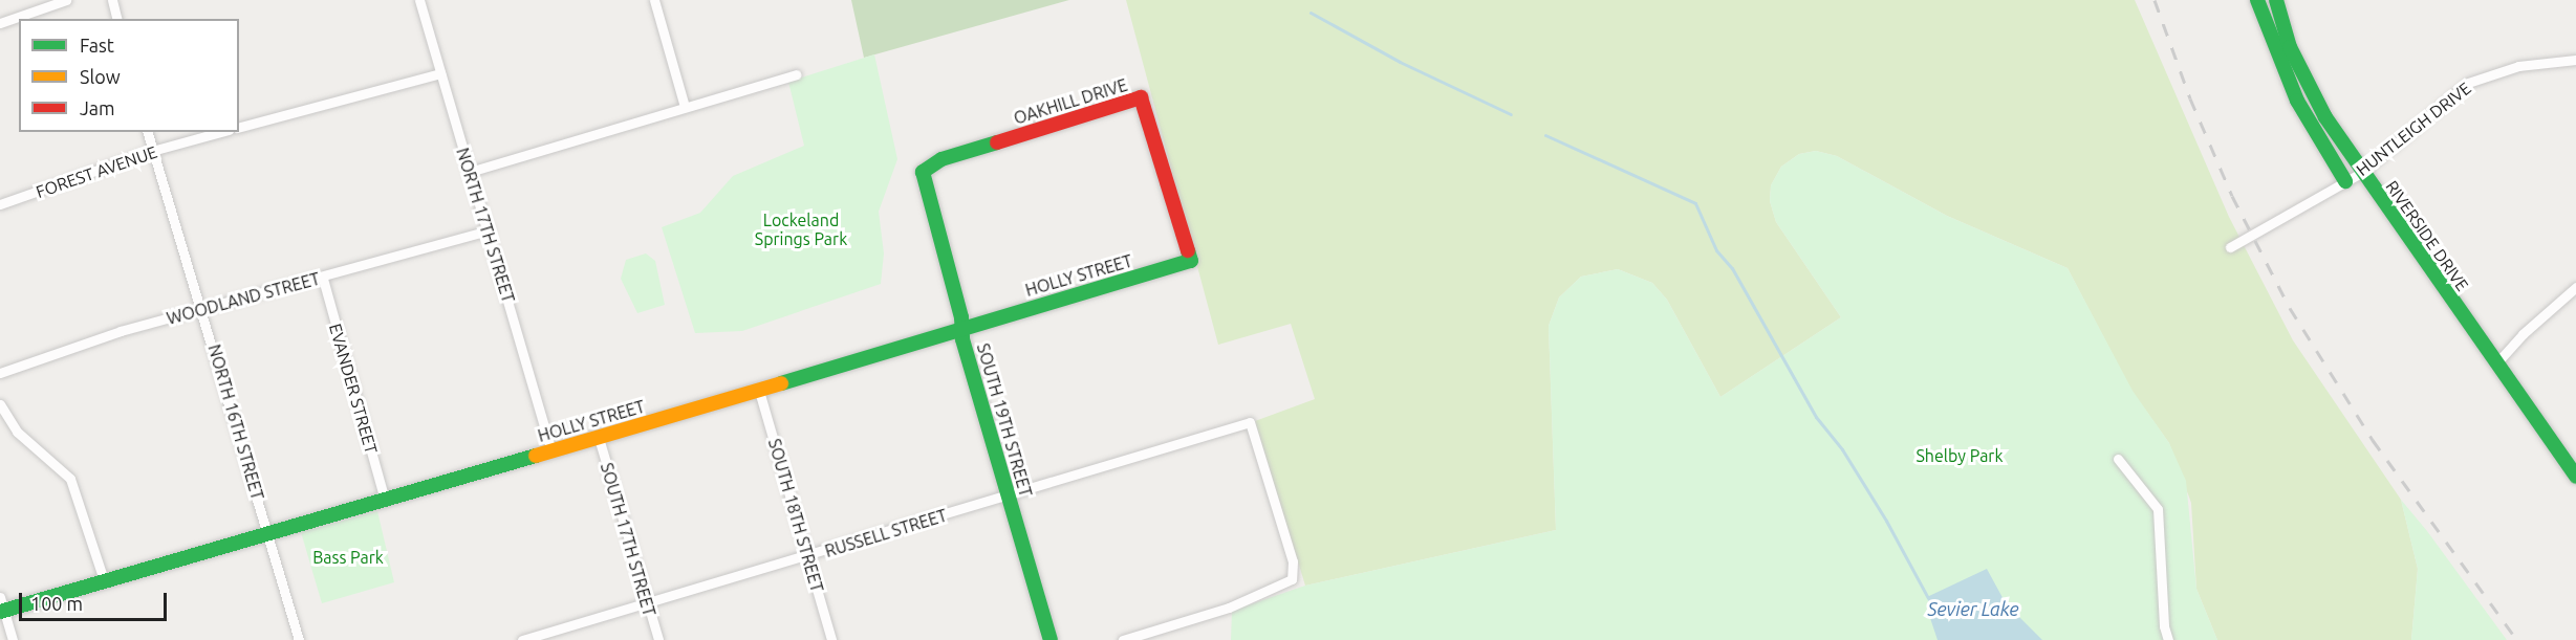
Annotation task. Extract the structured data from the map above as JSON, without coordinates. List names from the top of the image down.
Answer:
{
  "streets": {
    "street": [
      "OAKHILL DRIVE",
      "HUNTLEIGH DRIVE",
      "FOREST AVENUE",
      "NORTH 17TH STREET",
      "RIVERSIDE DRIVE",
      "HOLLY STREET",
      "WOODLAND STREET",
      "EVANDER STREET",
      "SOUTH 19TH STREET",
      "NORTH 16TH STREET",
      "SOUTH 18TH STREET",
      "RUSSELL STREET",
      "SOUTH 17TH STREET"
    ]
  },
  "crossings": [
    ["OAKHILL DRIVE", "HOLLY STREET"],
    ["OAKHILL DRIVE", "SOUTH 19TH STREET"],
    ["HUNTLEIGH DRIVE", "RIVERSIDE DRIVE"],
    ["FOREST AVENUE", "NORTH 16TH STREET"],
    ["NORTH 17TH STREET", "HOLLY STREET"],
    ["NORTH 17TH STREET", "WOODLAND STREET"],
    ["HOLLY STREET", "EVANDER STREET"],
    ["HOLLY STREET", "SOUTH 19TH STREET"],
    ["HOLLY STREET", "NORTH 16TH STREET"],
    ["HOLLY STREET", "SOUTH 18TH STREET"],
    ["HOLLY STREET", "SOUTH 17TH STREET"],
    ["WOODLAND STREET", "EVANDER STREET"],
    ["WOODLAND STREET", "NORTH 16TH STREET"],
    ["SOUTH 19TH STREET", "RUSSELL STREET"],
    ["SOUTH 18TH STREET", "RUSSELL STREET"],
    ["RUSSELL STREET", "SOUTH 17TH STREET"]
  ],
  "water": ["Sevier Lake"],
  "parks": ["Lockeland Springs Park", "Shelby Park", "Bass Park"],
  "legend": ["Fast", "Slow", "Jam"],
  "scale_bar": "100 m"
}
